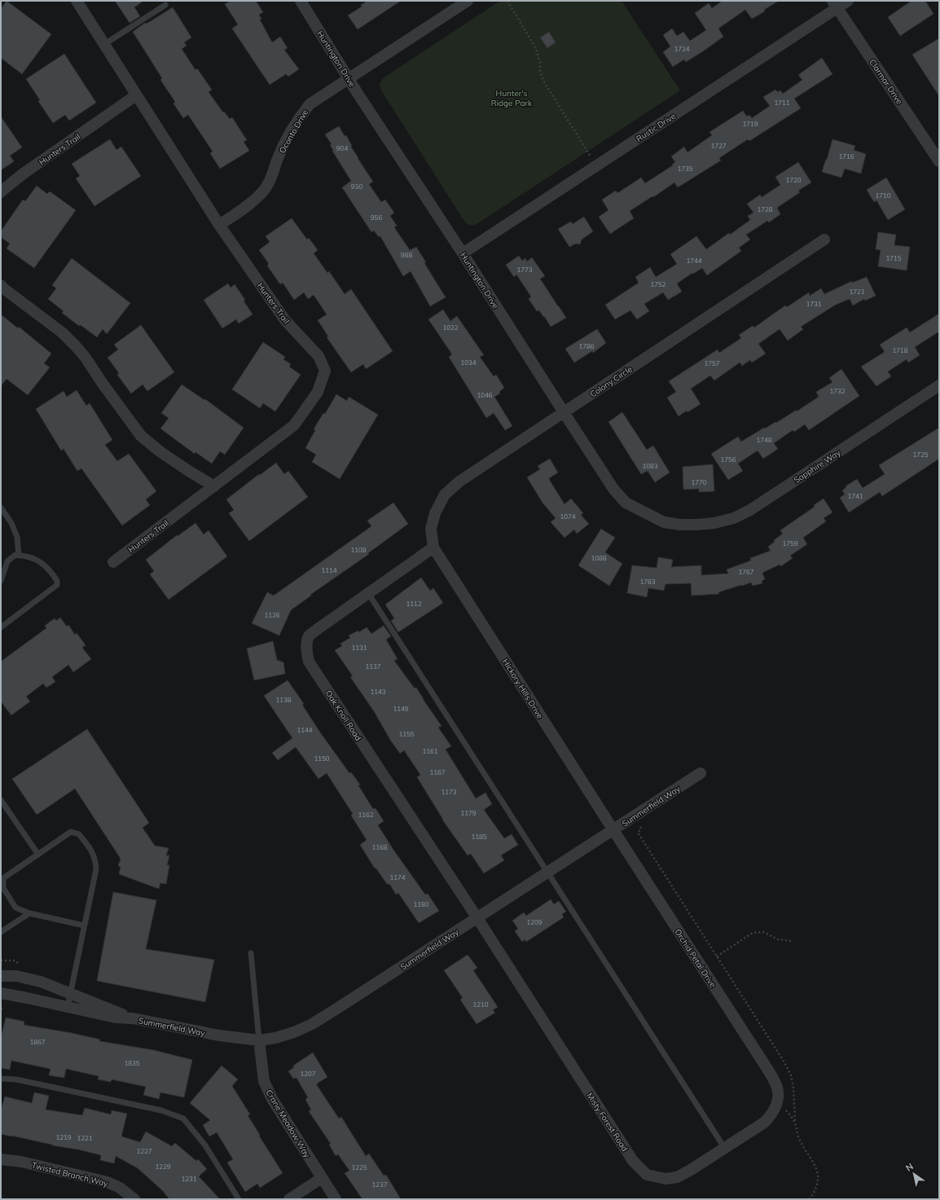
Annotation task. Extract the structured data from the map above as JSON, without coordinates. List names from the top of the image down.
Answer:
{
  "streets": {
    "street": [
      "Huntington Drive",
      "Clarmar Drive",
      "Rustic Drive",
      "Oconto Drive",
      "Hunters Trail",
      "Colony Circle",
      "Sapphire Way",
      "Hickory Hills Drive",
      "Oak Knoll Road",
      "Summerfield Way",
      "Orchid Petal Drive",
      "Misty Forest Road",
      "Crane Meadow Way",
      "Twisted Branch Way"
    ]
  },
  "crossings": [
    ["Huntington Drive", "Rustic Drive"],
    ["Huntington Drive", "Oconto Drive"],
    ["Huntington Drive", "Colony Circle"],
    ["Huntington Drive", "Sapphire Way"],
    ["Clarmar Drive", "Rustic Drive"],
    ["Oconto Drive", "Hunters Trail"],
    ["Colony Circle", "Hickory Hills Drive"],
    ["Colony Circle", "Oak Knoll Road"],
    ["Hickory Hills Drive", "Oak Knoll Road"],
    ["Hickory Hills Drive", "Summerfield Way"],
    ["Hickory Hills Drive", "Orchid Petal Drive"],
    ["Oak Knoll Road", "Summerfield Way"],
    ["Oak Knoll Road", "Misty Forest Road"],
    ["Summerfield Way", "Orchid Petal Drive"],
    ["Summerfield Way", "Misty Forest Road"],
    ["Summerfield Way", "Crane Meadow Way"],
    ["Orchid Petal Drive", "Misty Forest Road"]
  ],
  "parks": ["Hunter's Ridge Park"],
  "house_numbers": [
    "1724",
    "1711",
    "1719",
    "1727",
    "904",
    "1716",
    "1735",
    "1720",
    "930",
    "1710",
    "1728",
    "956",
    "988",
    "1715",
    "1744",
    "1773",
    "1752",
    "1721",
    "1731",
    "1022",
    "1786",
    "1718",
    "1034",
    "1757",
    "1732",
    "1046",
    "1748",
    "1725",
    "1756",
    "1083",
    "1770",
    "1741",
    "1074",
    "1759",
    "1108",
    "1088",
    "1114",
    "1767",
    "1783",
    "1112",
    "1126",
    "1131",
    "1137",
    "1143",
    "1138",
    "1149",
    "1144",
    "1155",
    "1161",
    "1150",
    "1167",
    "1173",
    "1179",
    "1162",
    "1185",
    "1168",
    "1174",
    "1180",
    "1209",
    "1210",
    "1867",
    "1835",
    "1207",
    "1219",
    "1221",
    "1227",
    "1229",
    "1225",
    "1231",
    "1237"
  ],
  "north": "top left"
}
